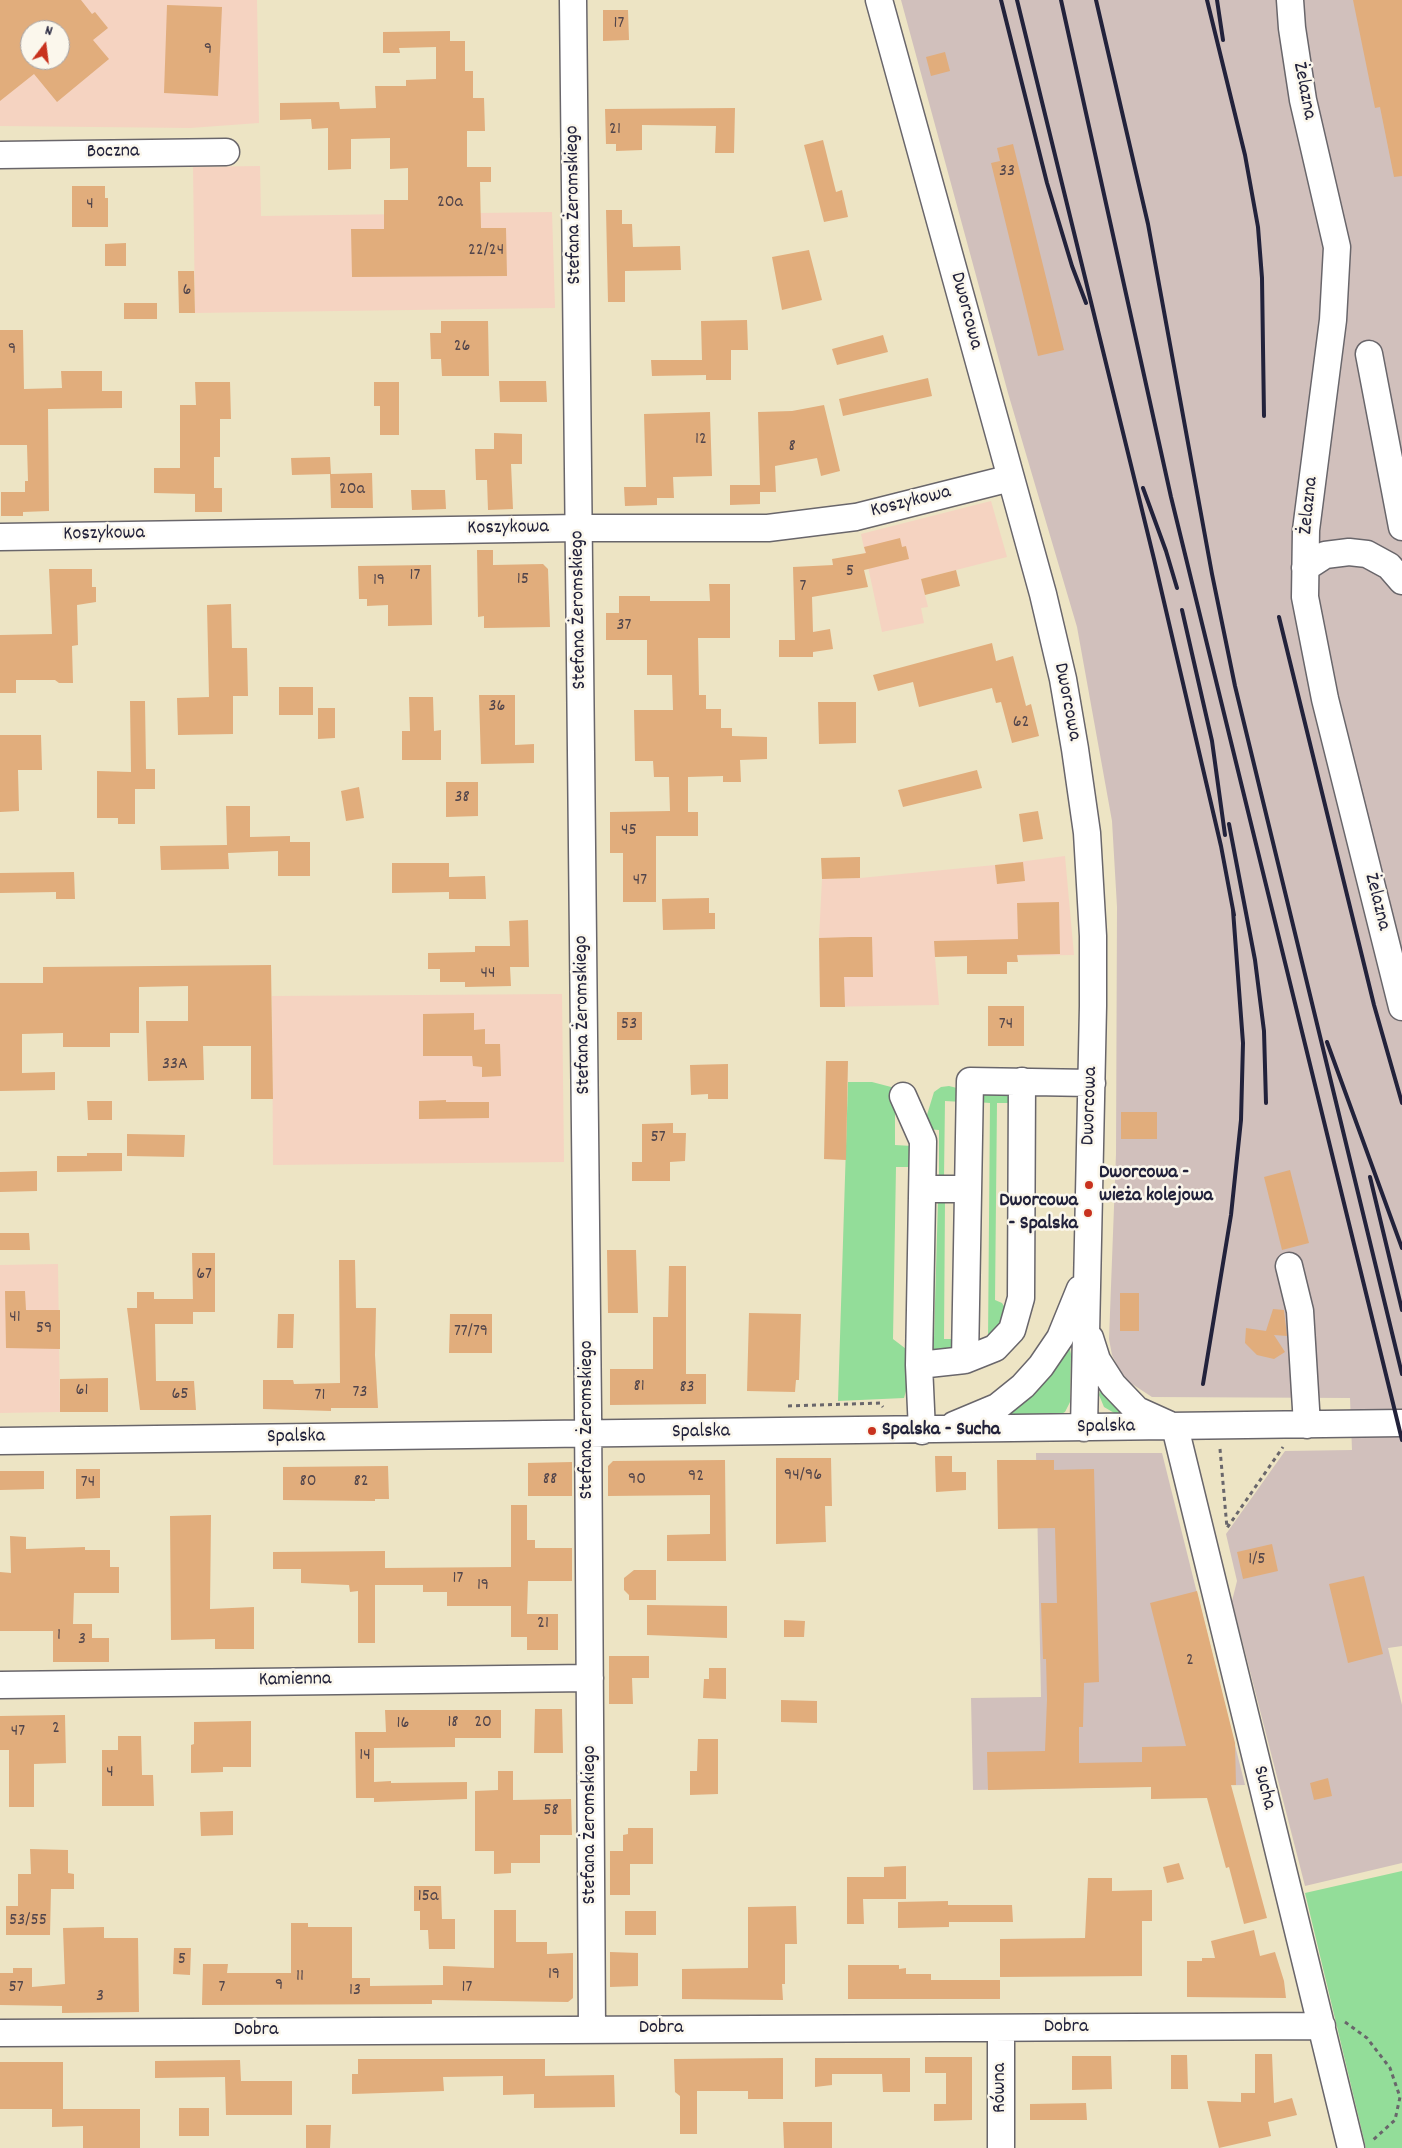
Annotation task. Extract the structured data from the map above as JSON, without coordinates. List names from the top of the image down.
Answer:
{
  "streets": {
    "street": [
      "Żelazna",
      "Boczna",
      "Stefana Żeromskiego",
      "Dworcowa",
      "Koszykowa",
      "Spalska",
      "Kamienna",
      "Sucha",
      "Dobra",
      "Równa"
    ]
  },
  "crossings": [
    ["Stefana Żeromskiego", "Koszykowa"],
    ["Stefana Żeromskiego", "Spalska"],
    ["Stefana Żeromskiego", "Kamienna"],
    ["Stefana Żeromskiego", "Dobra"],
    ["Dworcowa", "Koszykowa"],
    ["Dworcowa", "Spalska"],
    ["Spalska", "Sucha"],
    ["Sucha", "Dobra"],
    ["Dobra", "Równa"]
  ],
  "places": ["Dworcowa - wieża kolejowa", "Dworcowa - Spalska", "Spalska - Sucha"],
  "house_numbers": [
    "17",
    "9",
    "21",
    "33",
    "20a",
    "4",
    "22/24",
    "6",
    "26",
    "9",
    "12",
    "8",
    "20a",
    "5",
    "17",
    "15",
    "19",
    "7",
    "37",
    "36",
    "62",
    "38",
    "45",
    "47",
    "44",
    "53",
    "74",
    "33A",
    "57",
    "67",
    "41",
    "59",
    "77/79",
    "81",
    "83",
    "61",
    "73",
    "65",
    "71",
    "94/96",
    "92",
    "88",
    "90",
    "80",
    "82",
    "74",
    "1/5",
    "17",
    "19",
    "21",
    "1",
    "3",
    "2",
    "18",
    "20",
    "16",
    "2",
    "47",
    "14",
    "4",
    "58",
    "15a",
    "53/55",
    "5",
    "19",
    "11",
    "9",
    "57",
    "7",
    "17",
    "13",
    "3"
  ],
  "north": "top"
}
